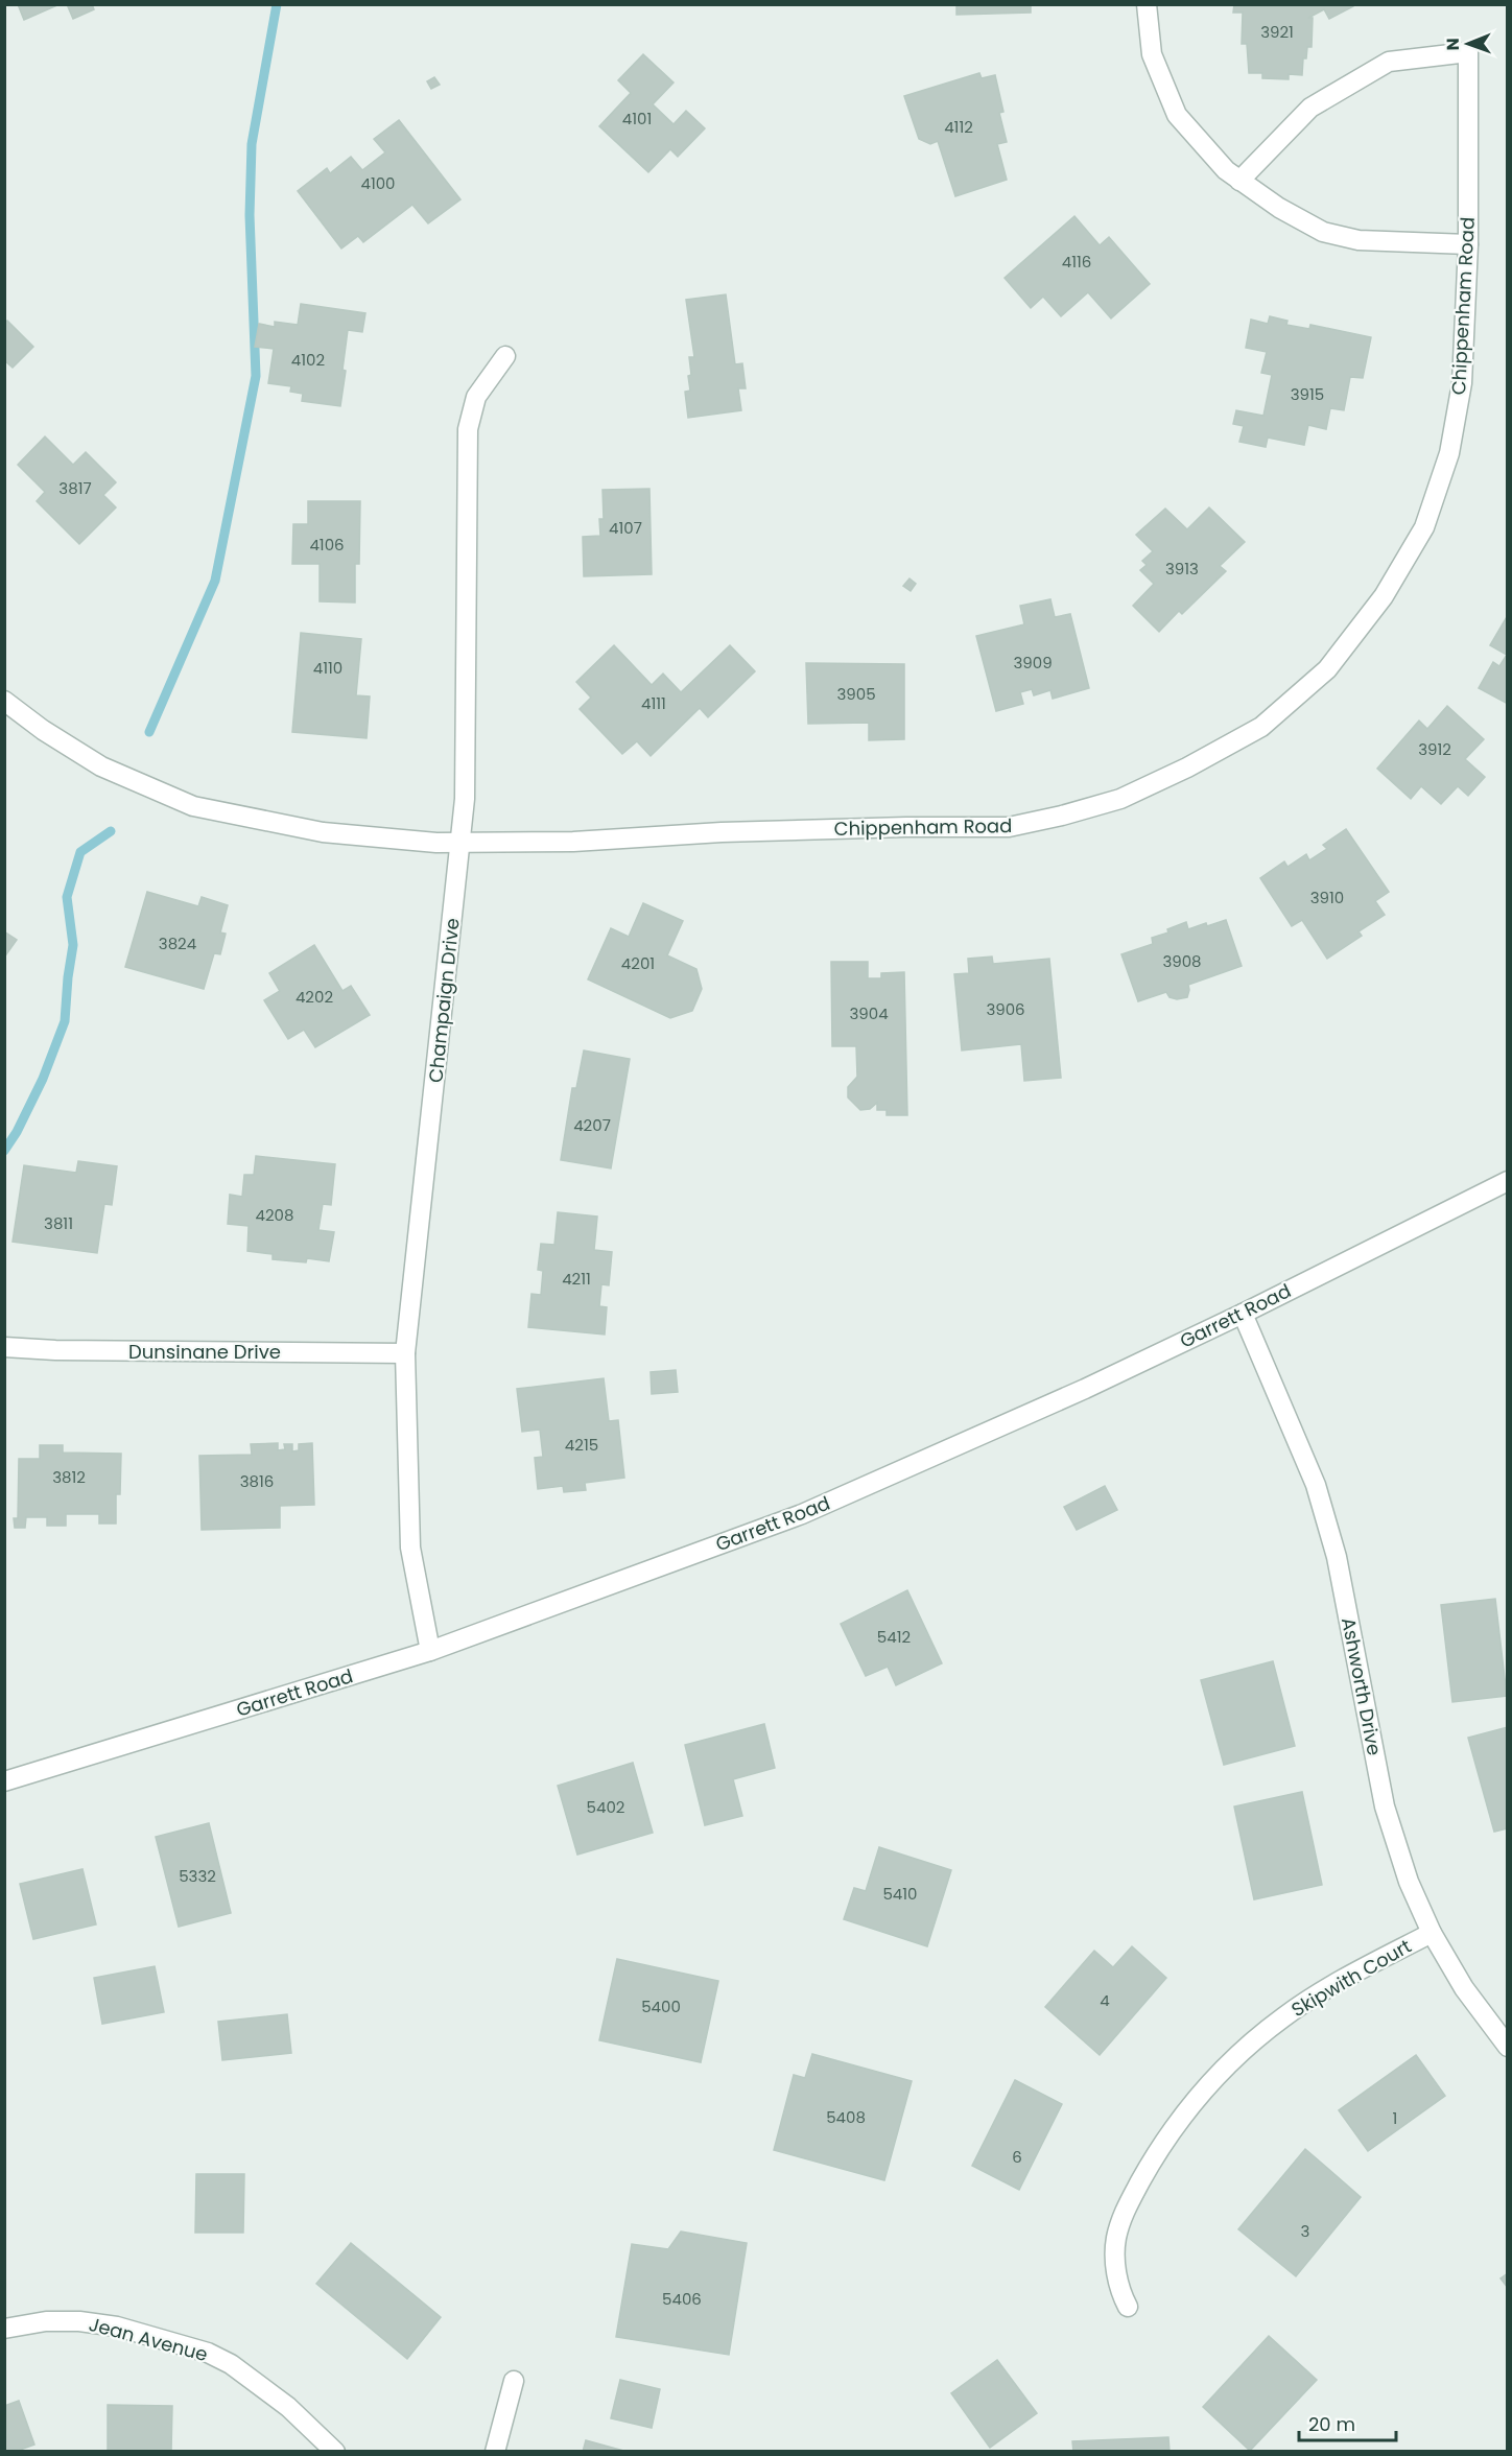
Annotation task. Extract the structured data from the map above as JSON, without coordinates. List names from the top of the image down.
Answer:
{
  "streets": {
    "street": [
      "Chippenham Road",
      "Champaign Drive",
      "Garrett Road",
      "Dunsinane Drive",
      "Ashworth Drive",
      "Skipwith Court",
      "Jean Avenue"
    ]
  },
  "crossings": [
    ["Chippenham Road", "Champaign Drive"],
    ["Champaign Drive", "Garrett Road"],
    ["Champaign Drive", "Dunsinane Drive"],
    ["Garrett Road", "Ashworth Drive"],
    ["Ashworth Drive", "Skipwith Court"]
  ],
  "house_numbers": [
    "3921",
    "4101",
    "4112",
    "4100",
    "4116",
    "4102",
    "3915",
    "3817",
    "4107",
    "4106",
    "3913",
    "3909",
    "4110",
    "3905",
    "4111",
    "3912",
    "3910",
    "3824",
    "3908",
    "4201",
    "4202",
    "3906",
    "3904",
    "4207",
    "4208",
    "3811",
    "4211",
    "4215",
    "3812",
    "3816",
    "5412",
    "5402",
    "5332",
    "5410",
    "4",
    "5400",
    "5408",
    "1",
    "6",
    "3",
    "5406"
  ],
  "scale_bar": "20 m",
  "north": "left"
}
